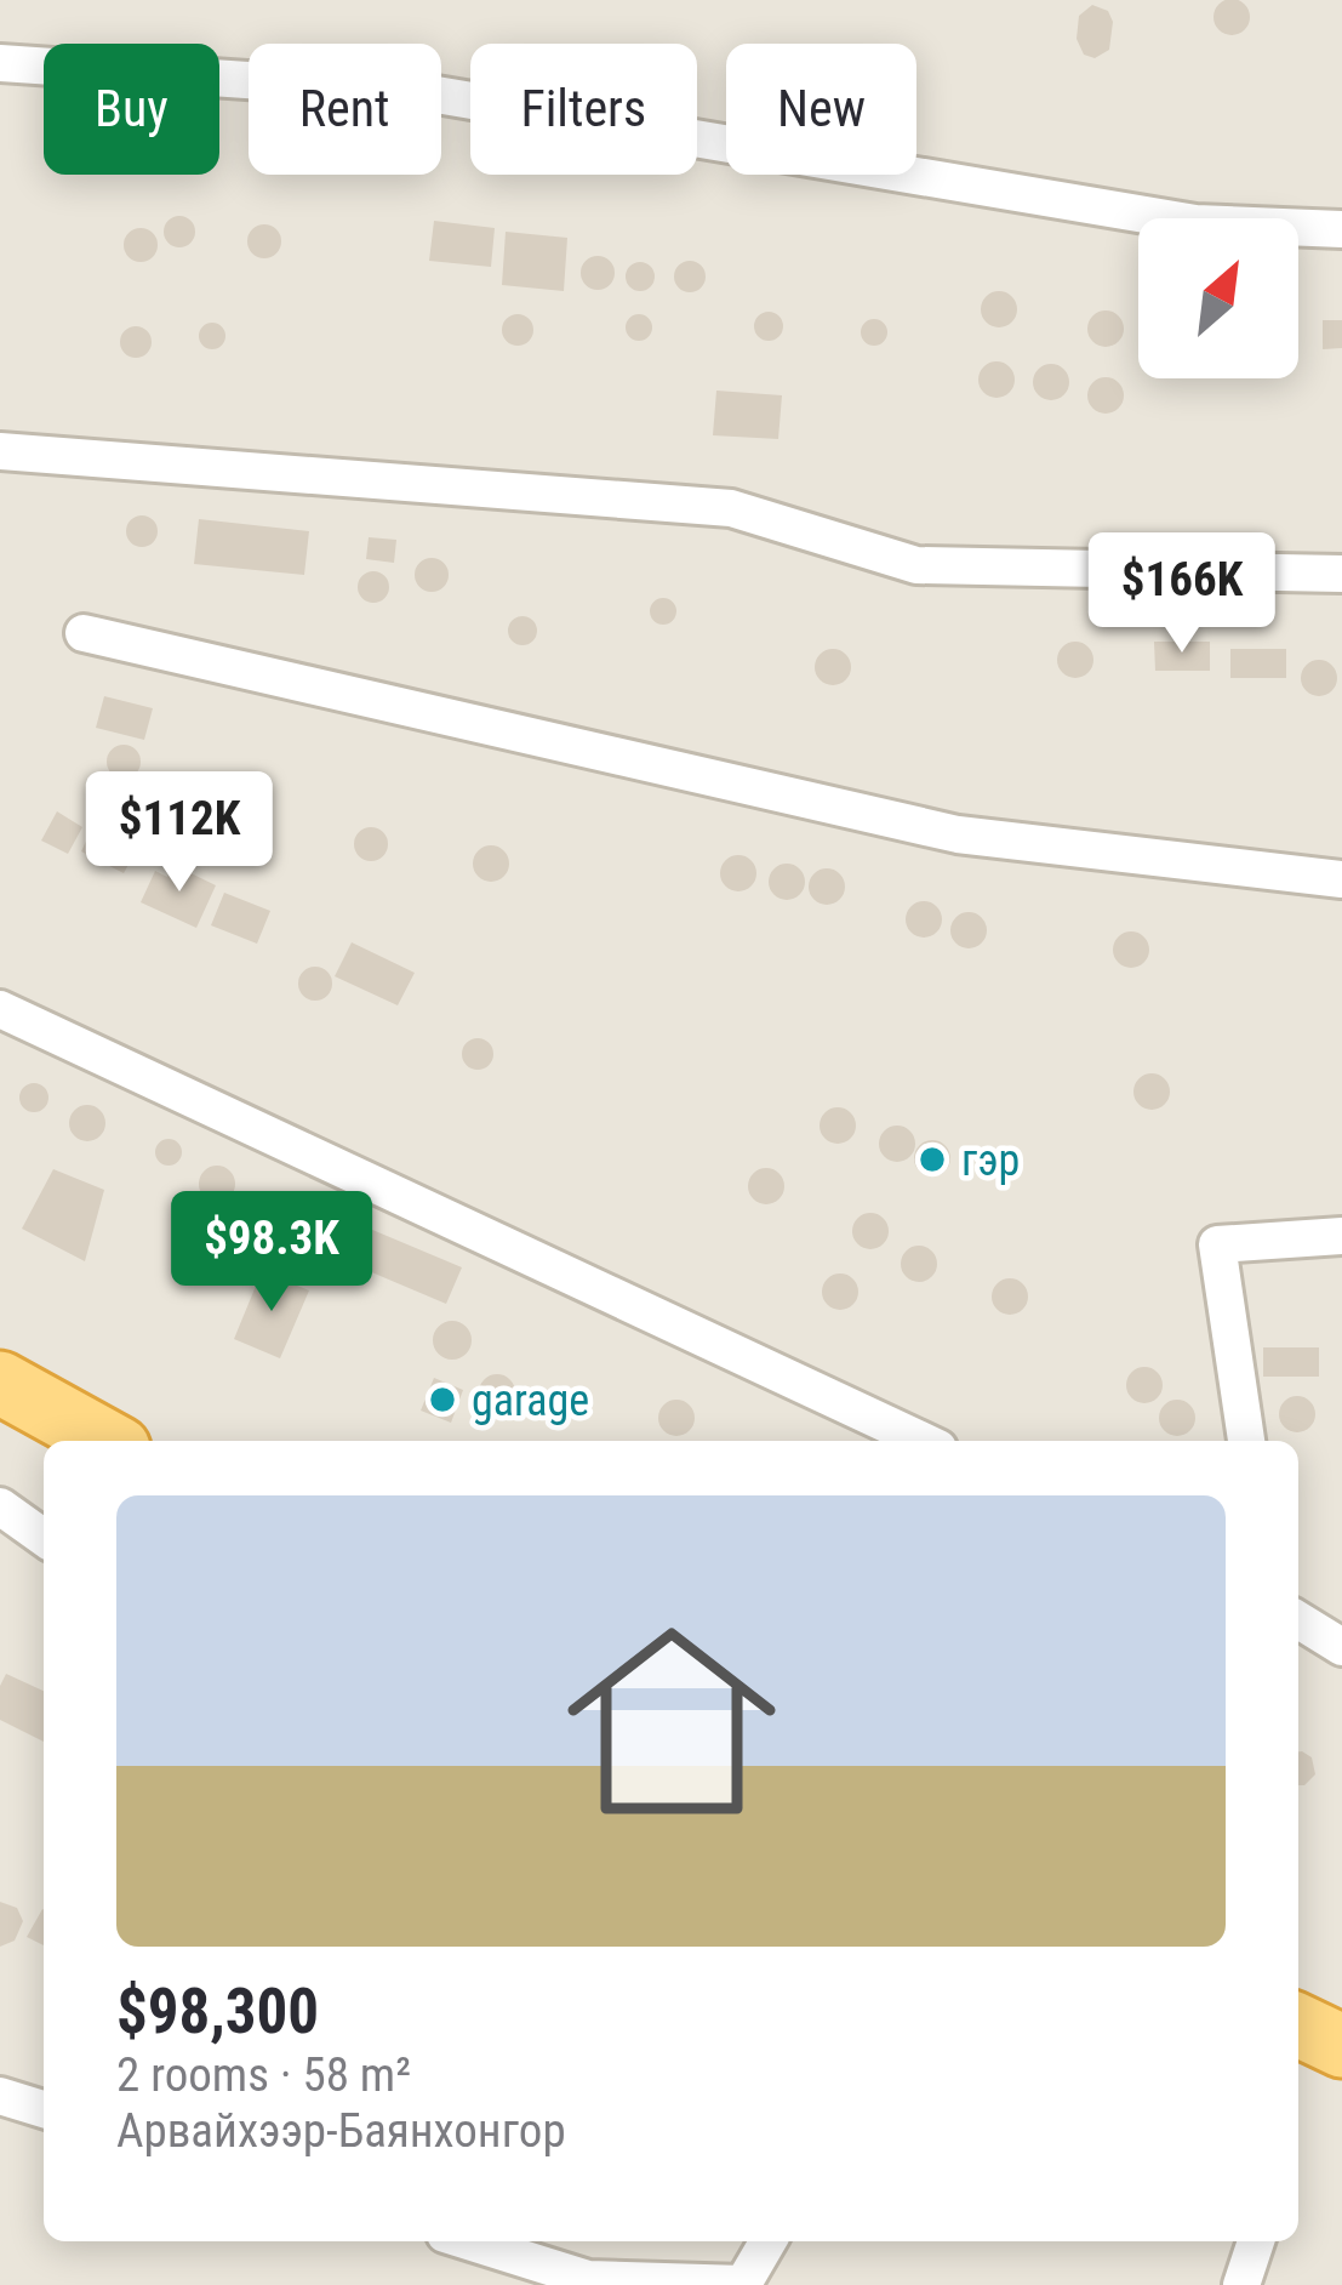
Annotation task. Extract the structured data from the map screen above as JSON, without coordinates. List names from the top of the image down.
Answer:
{
  "places": ["гэр", "garage"],
  "north": "top right",
  "page": {
    "chip": [
      "Buy",
      "Rent",
      "Filters",
      "New"
    ],
    "price": ["$166K", "$112K", "$98.3K"],
    "list": [
      {
        "name": "$98,300",
        "note": "2 rooms · 58 m² · Арвайхээр-Баянхонгор"
      }
    ]
  }
}
